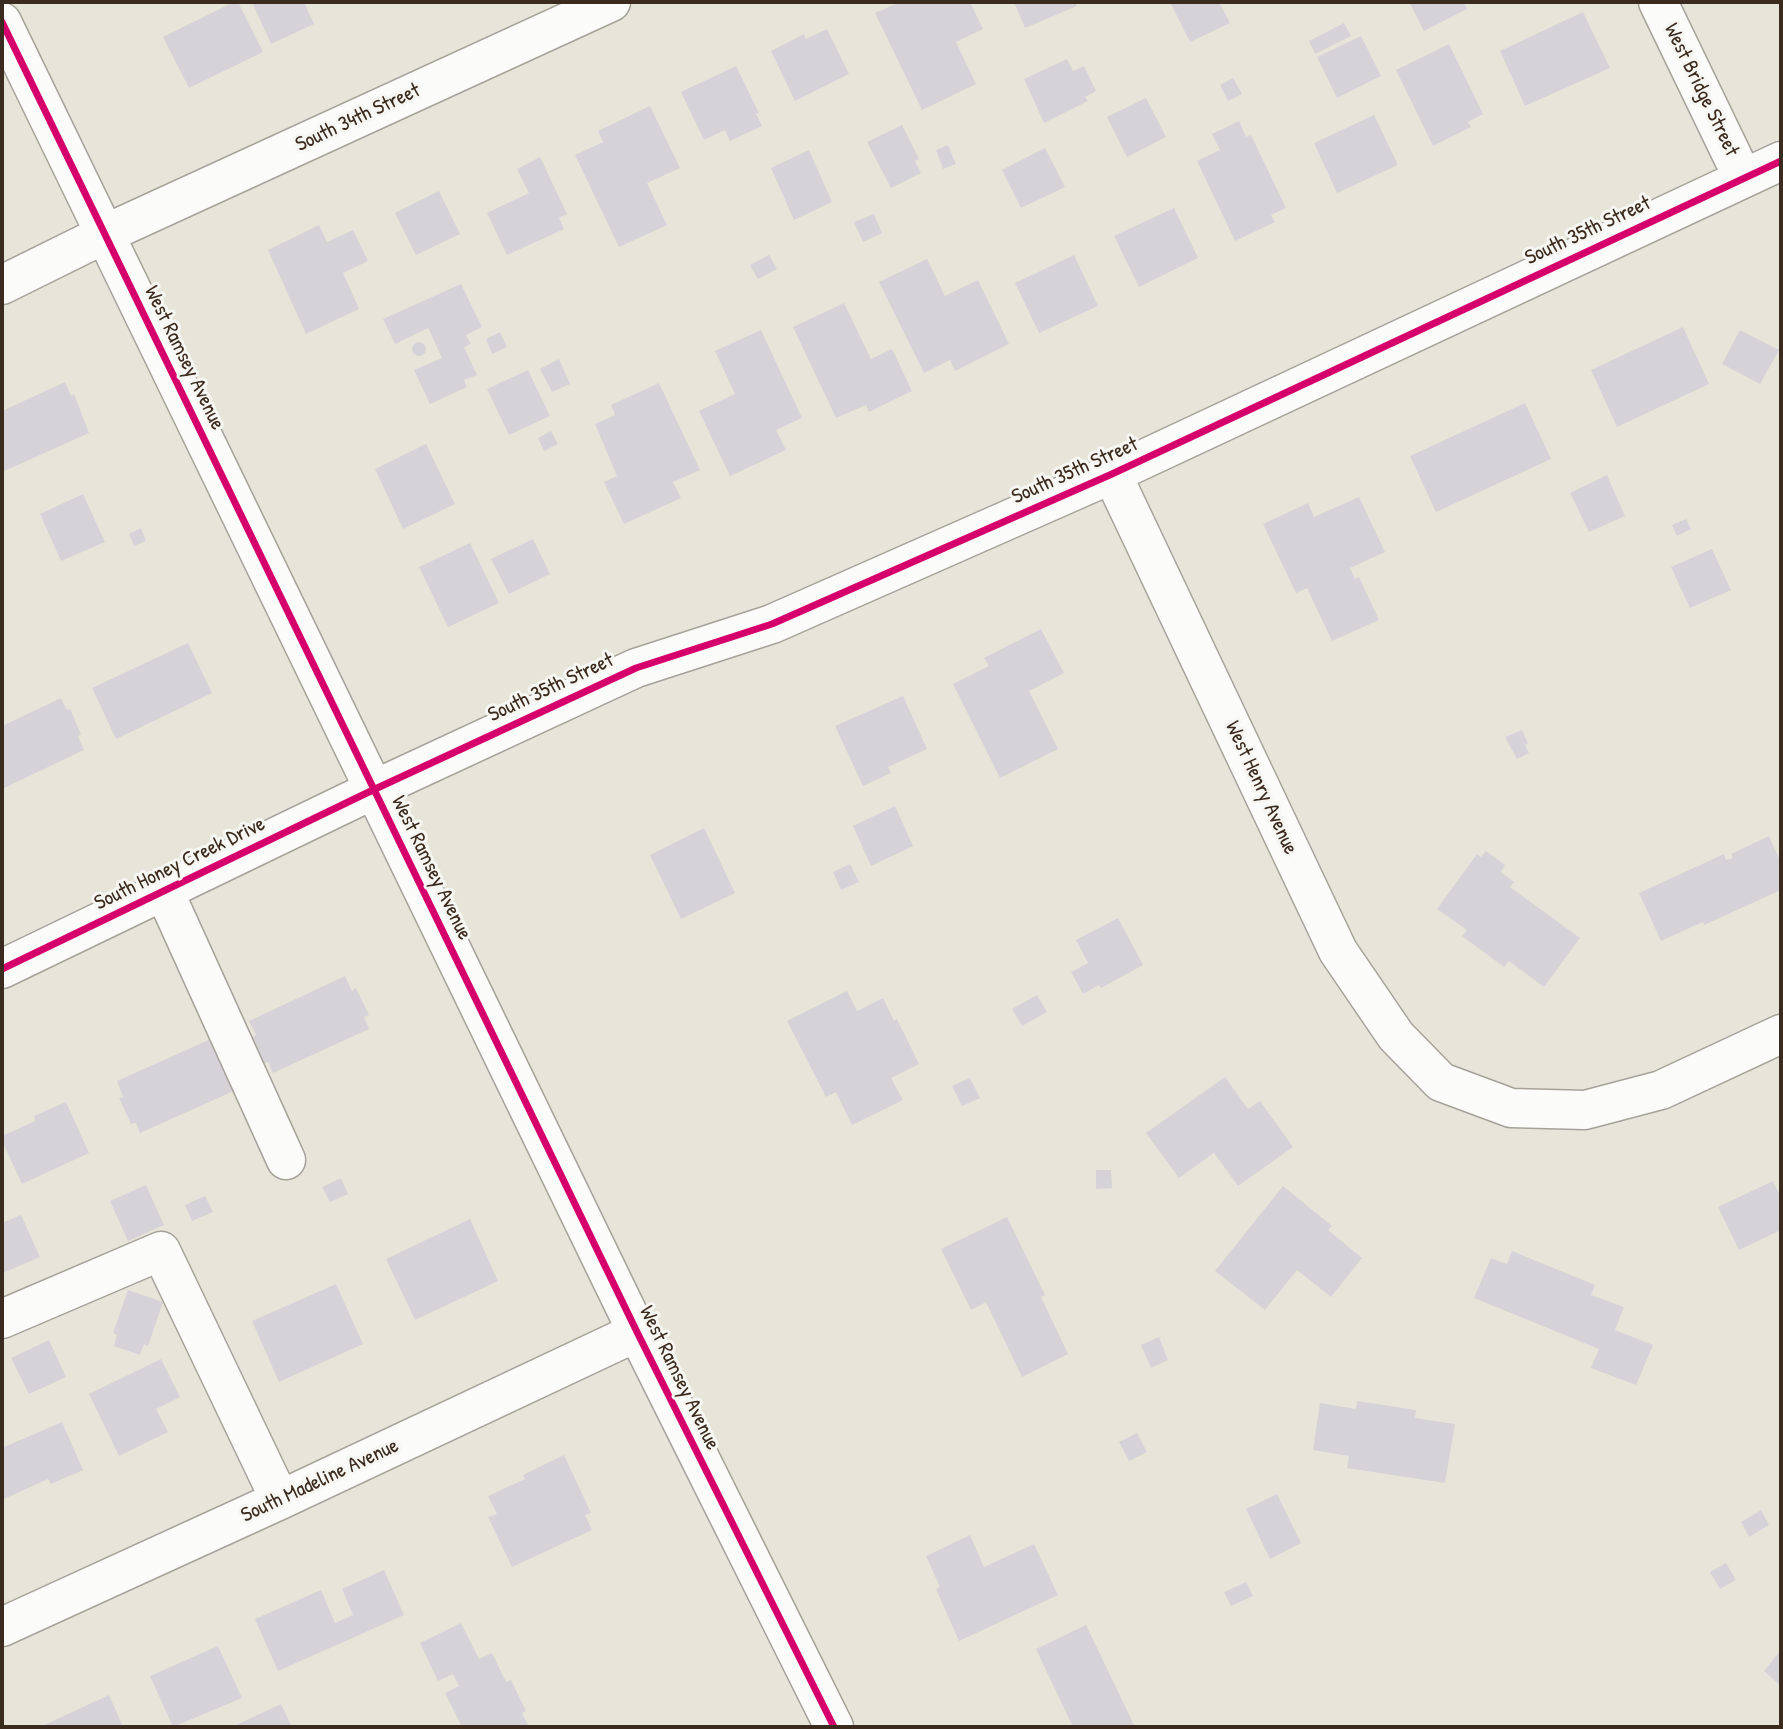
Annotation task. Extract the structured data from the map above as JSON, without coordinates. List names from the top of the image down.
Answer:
{
  "streets": {
    "street": [
      "West Bridge Street",
      "South 34th Street",
      "South 35th Street",
      "West Ramsey Avenue",
      "West Henry Avenue",
      "South Honey Creek Drive",
      "South Madeline Avenue"
    ]
  },
  "crossings": [
    ["West Bridge Street", "South 35th Street"],
    ["South 34th Street", "West Ramsey Avenue"],
    ["South 35th Street", "West Ramsey Avenue"],
    ["South 35th Street", "West Henry Avenue"],
    ["South 35th Street", "South Honey Creek Drive"],
    ["West Ramsey Avenue", "South Honey Creek Drive"],
    ["West Ramsey Avenue", "South Madeline Avenue"]
  ]
}
